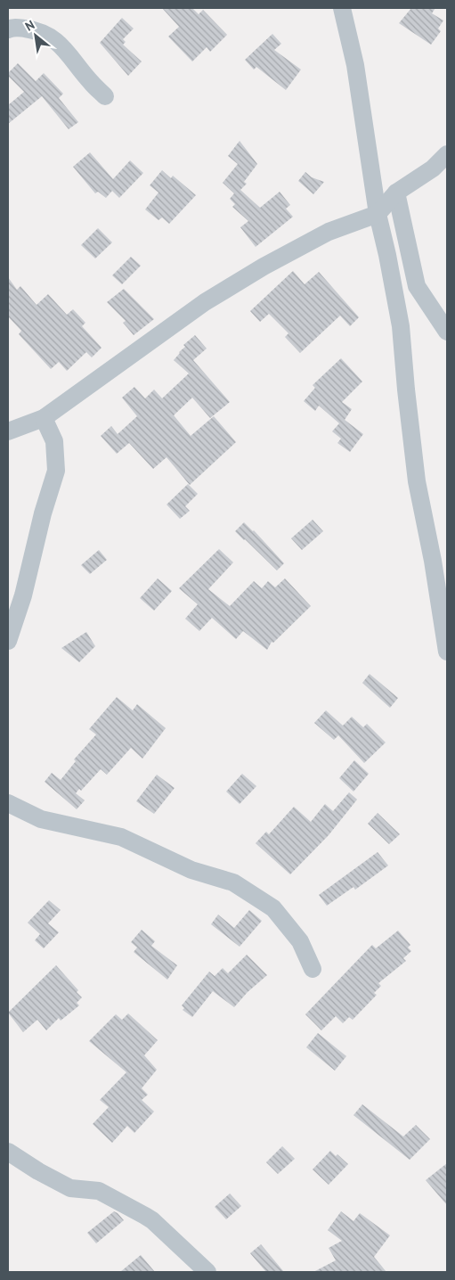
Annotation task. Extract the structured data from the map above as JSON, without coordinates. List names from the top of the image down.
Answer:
{
  "north": "top left"
}
